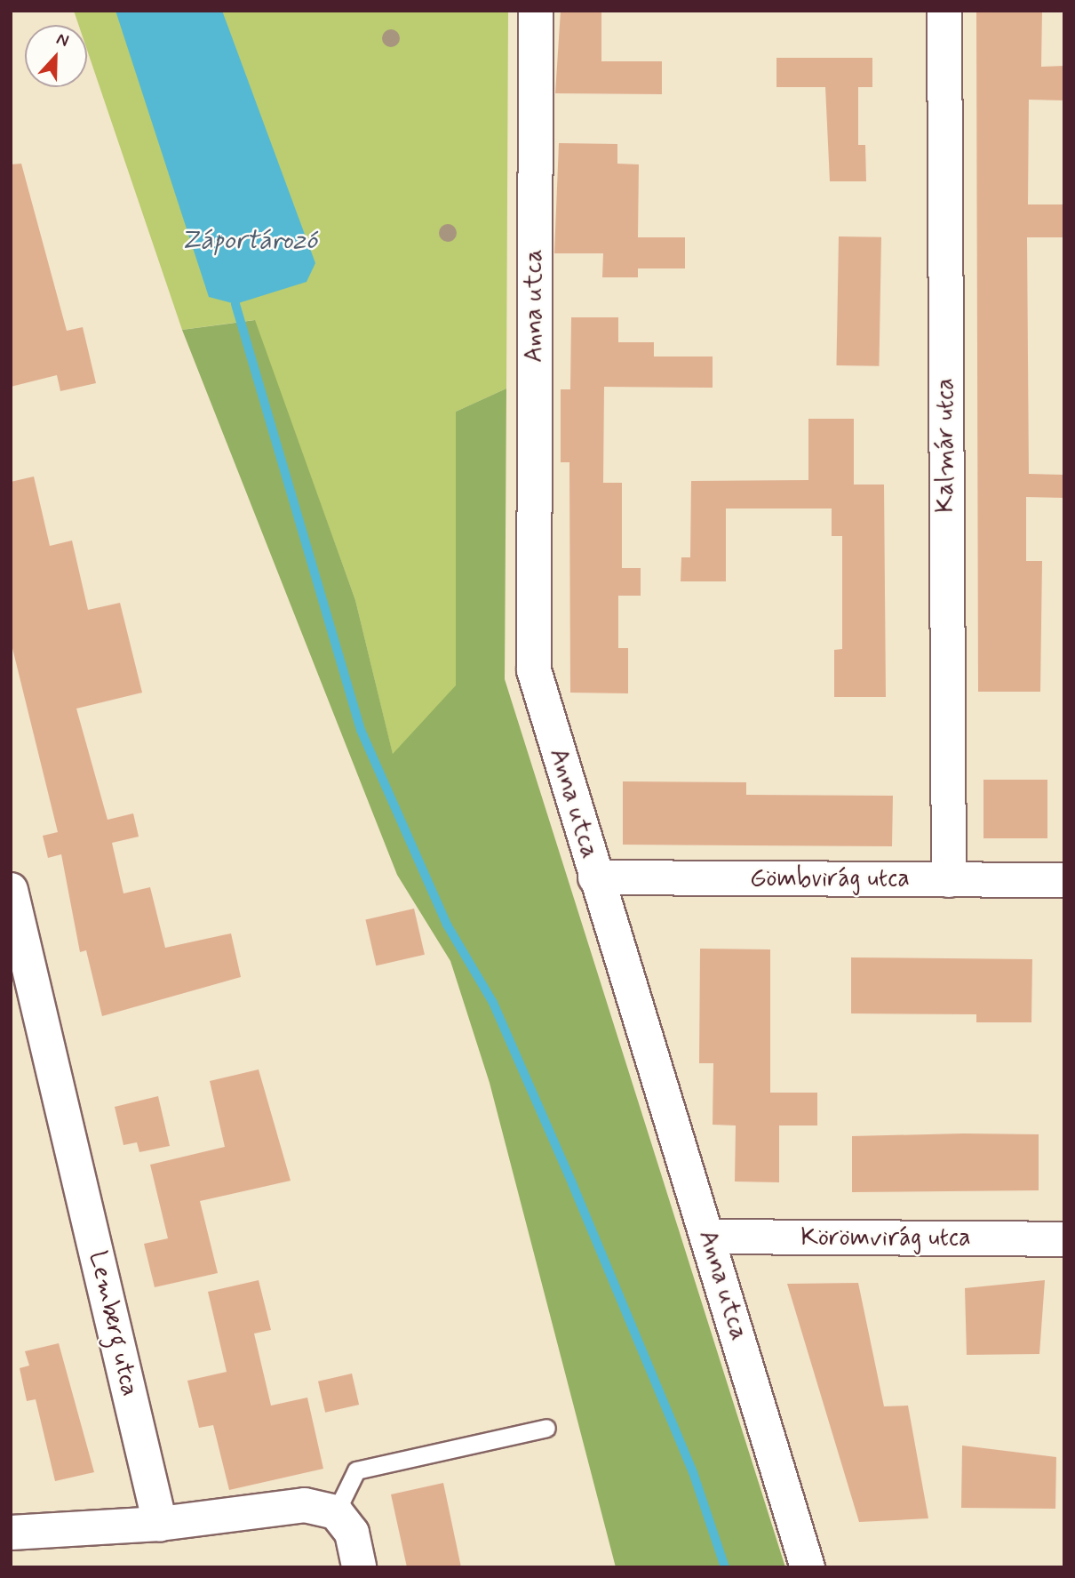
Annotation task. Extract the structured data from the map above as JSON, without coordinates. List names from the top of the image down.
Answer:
{
  "streets": {
    "street": [
      "Anna utca",
      "Kalmár utca",
      "Gömbvirág utca",
      "Körömvirág utca",
      "Lemberg utca"
    ]
  },
  "crossings": [
    ["Anna utca", "Gömbvirág utca"],
    ["Anna utca", "Körömvirág utca"],
    ["Kalmár utca", "Gömbvirág utca"]
  ],
  "water": ["Záportározó"],
  "north": "top"
}
